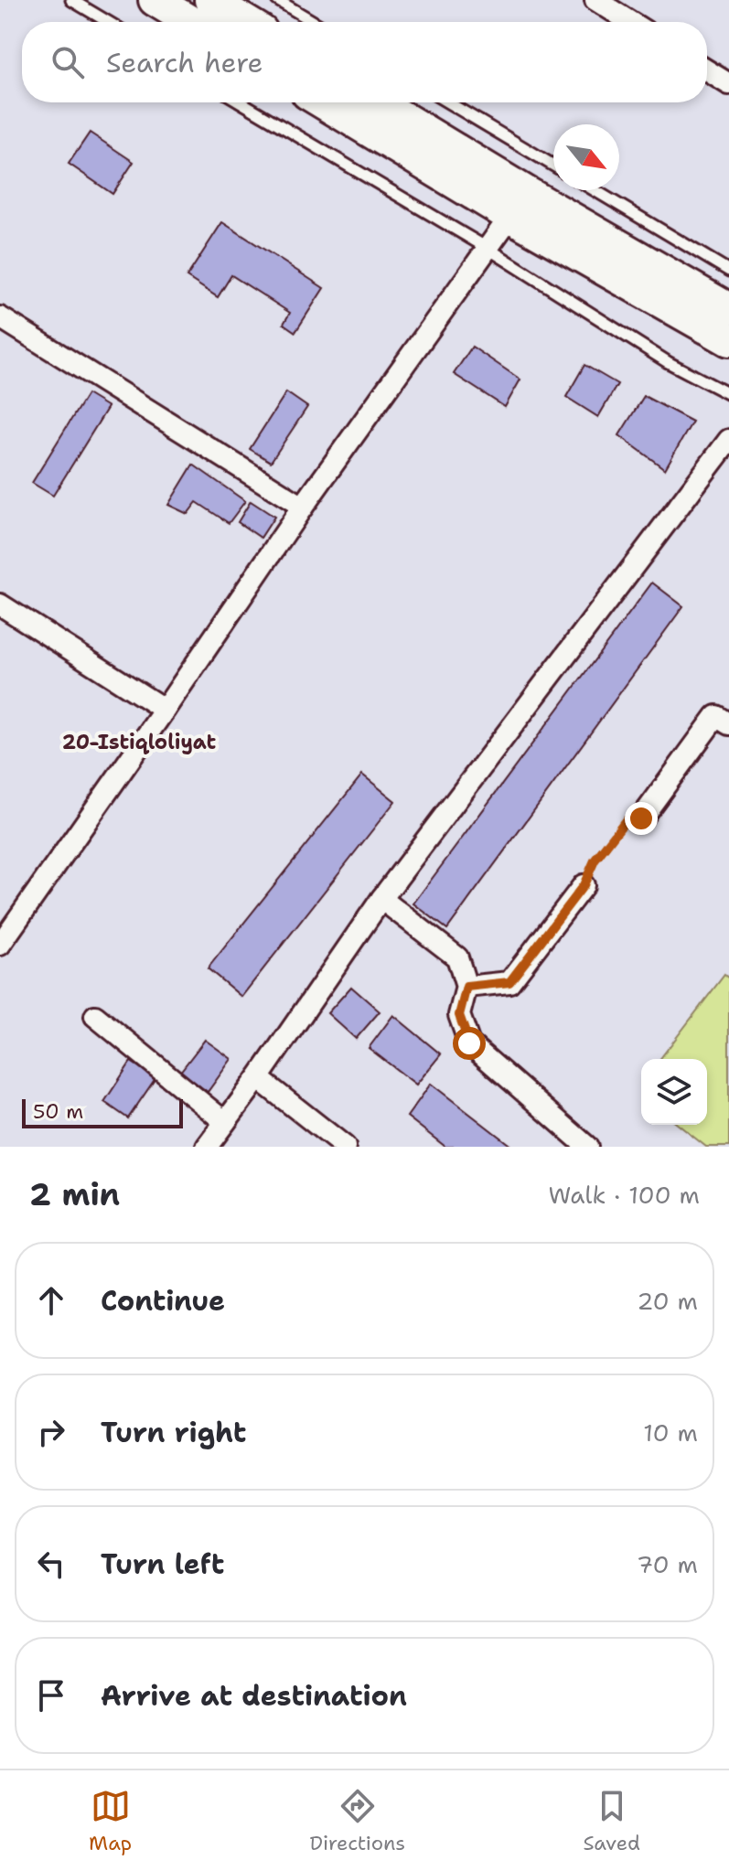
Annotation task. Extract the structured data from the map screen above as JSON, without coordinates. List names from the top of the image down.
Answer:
{
  "districts": ["20-Istiqloliyat"],
  "scale_bar": "50 m",
  "north": "bottom right",
  "page": {
    "search": "Search here",
    "scale": "50 m",
    "heading": ["2 min", "Walk · 100 m"],
    "list": [
      ["Continue", "20 m"],
      ["Turn right", "10 m"],
      ["Turn left", "70 m"],
      "Arrive at destination"
    ],
    "nav": ["Map", "Directions", "Saved"]
  }
}
